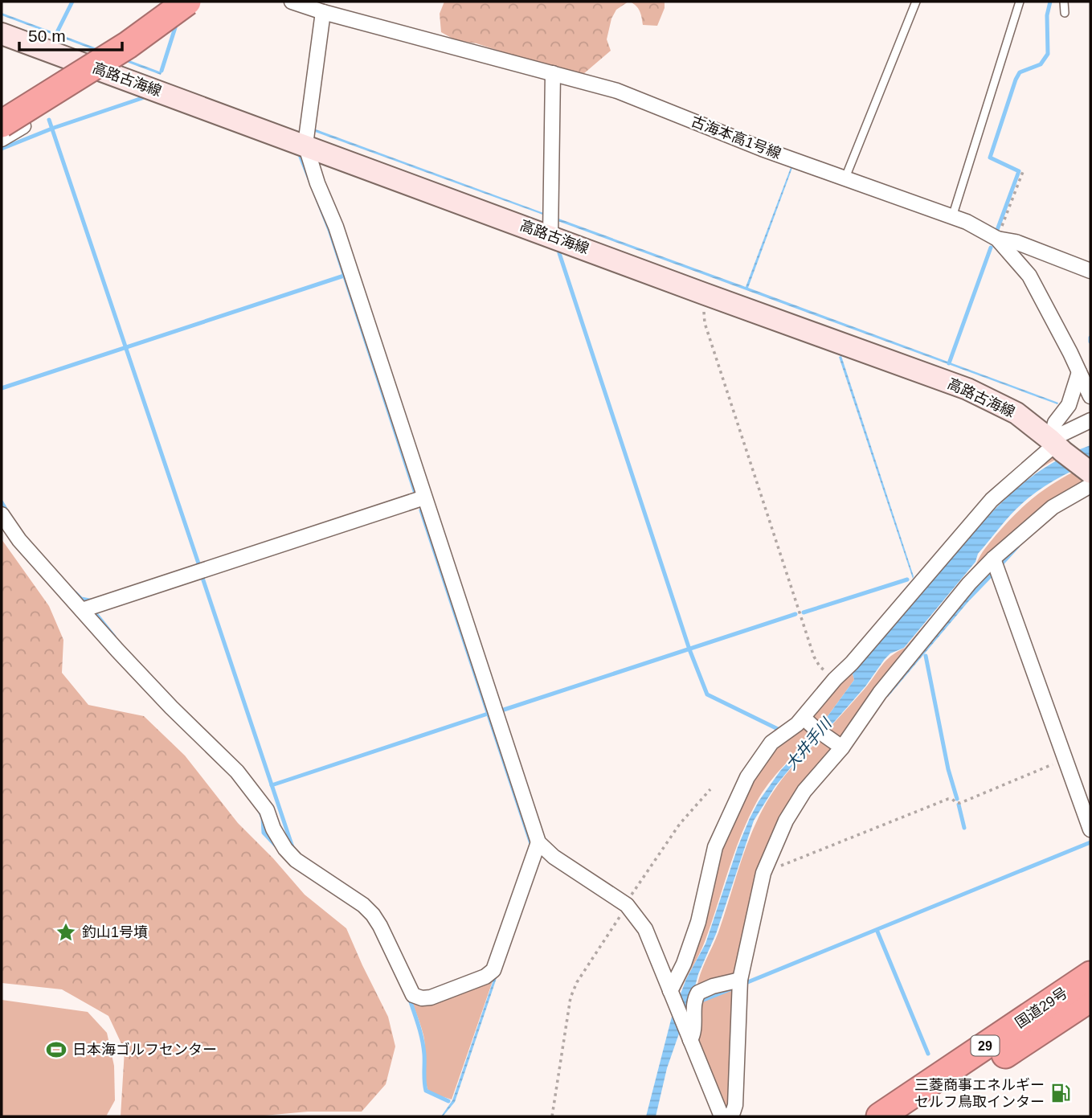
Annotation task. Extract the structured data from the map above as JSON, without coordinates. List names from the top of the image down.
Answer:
{
  "streets": {
    "highway": ["国道29号", "29"],
    "main road": ["高路古海線"],
    "street": ["古海本高1号線"]
  },
  "water": ["大井手川"],
  "places": {
    "place": ["釣山1号墳"],
    "sports": ["日本海ゴルフセンター"],
    "fuel station": ["三菱商事エネルギー セルフ鳥取インター"]
  },
  "scale_bar": "50 m"
}
